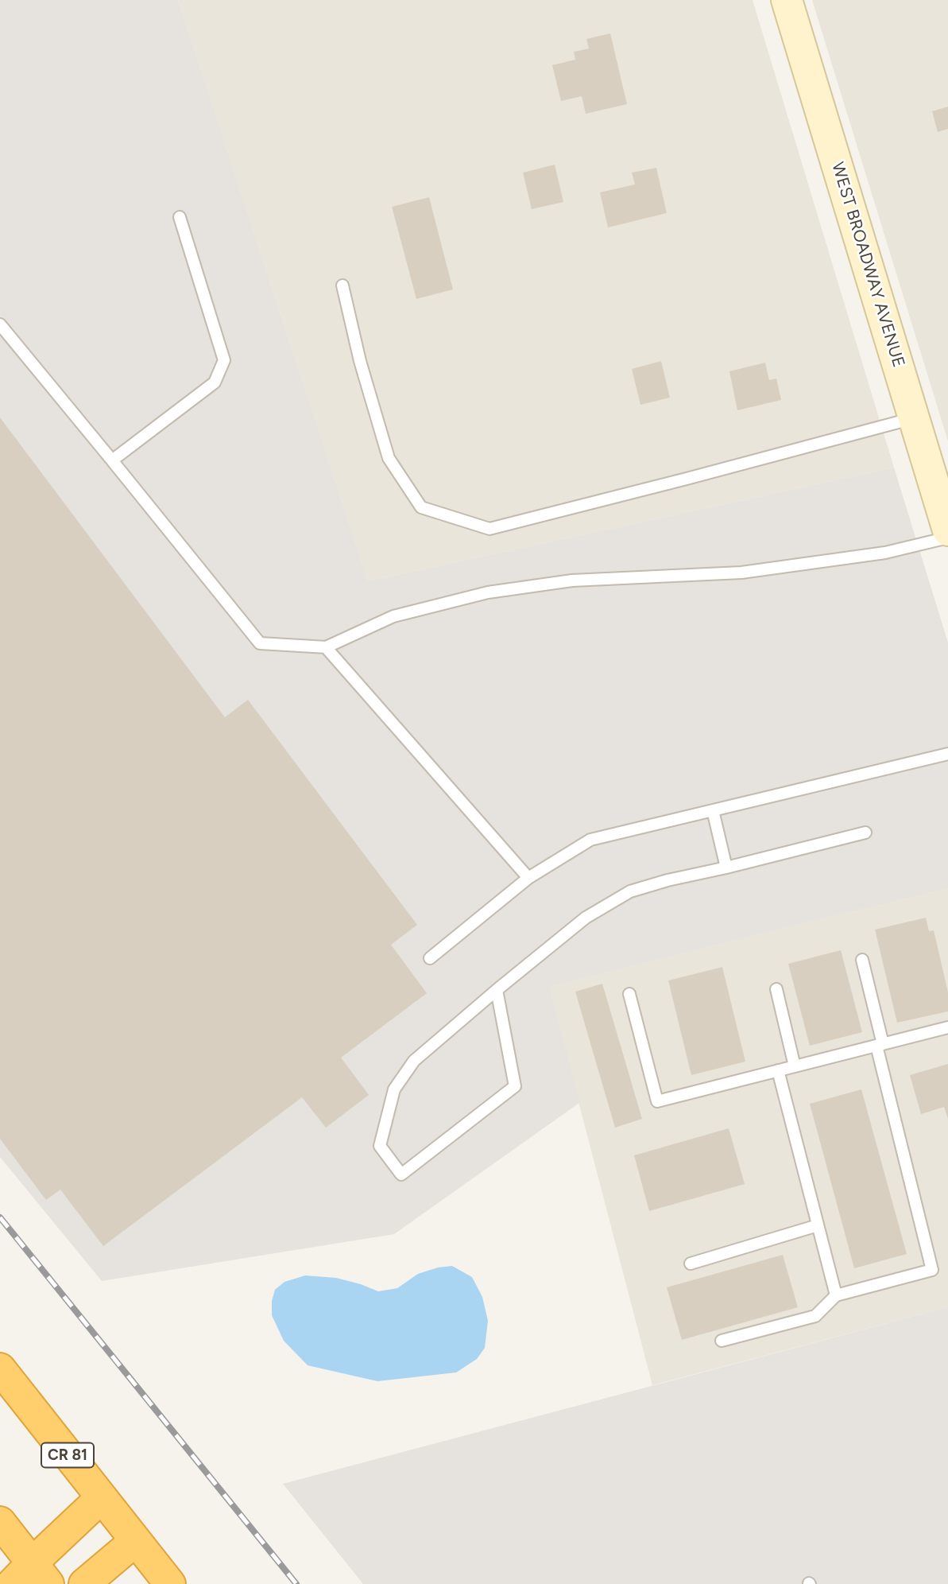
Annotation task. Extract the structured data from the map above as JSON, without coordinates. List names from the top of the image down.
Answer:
{
  "streets": {
    "highway": ["CR 81"],
    "street": ["WEST BROADWAY AVENUE"]
  }
}
